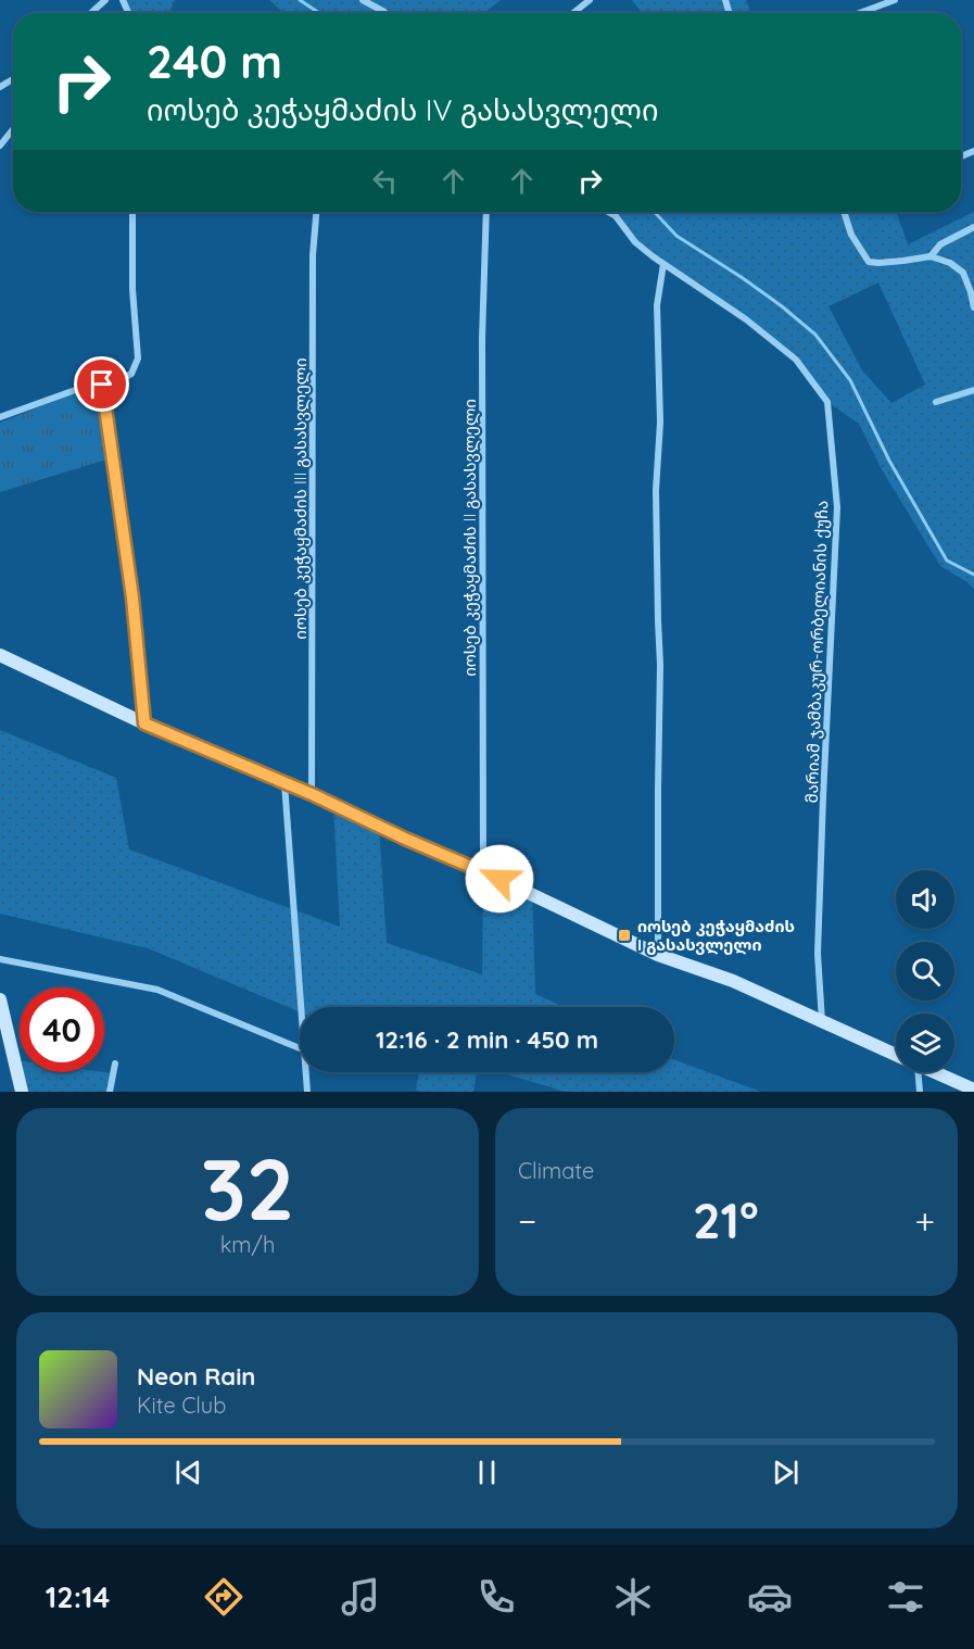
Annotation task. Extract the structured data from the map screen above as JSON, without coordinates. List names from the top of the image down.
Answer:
{
  "streets": {
    "street": ["იოსებ კეჭაყმაძის III გასასვლელი", "იოსებ კეჭაყმაძის II გასასვლელი", "მარიამ ჯამბაკურ-ორბელიანის ქუჩა"]
  },
  "places": {
    "transit": ["იოსებ კეჭაყმაძის I გასასვლელი"]
  },
  "page": {
    "turn": ["240 m", "იოსებ კეჭაყმაძის IV გასასვლელი"],
    "limit": "40",
    "trip": "12:16 · 2 min · 450 m",
    "tile": [
      ["32", "km/h"],
      "Climate"
    ],
    "heat": ["−", "21°", "+"],
    "song": ["Neon Rain", "Kite Club"],
    "tabs": "12:14"
  }
}
